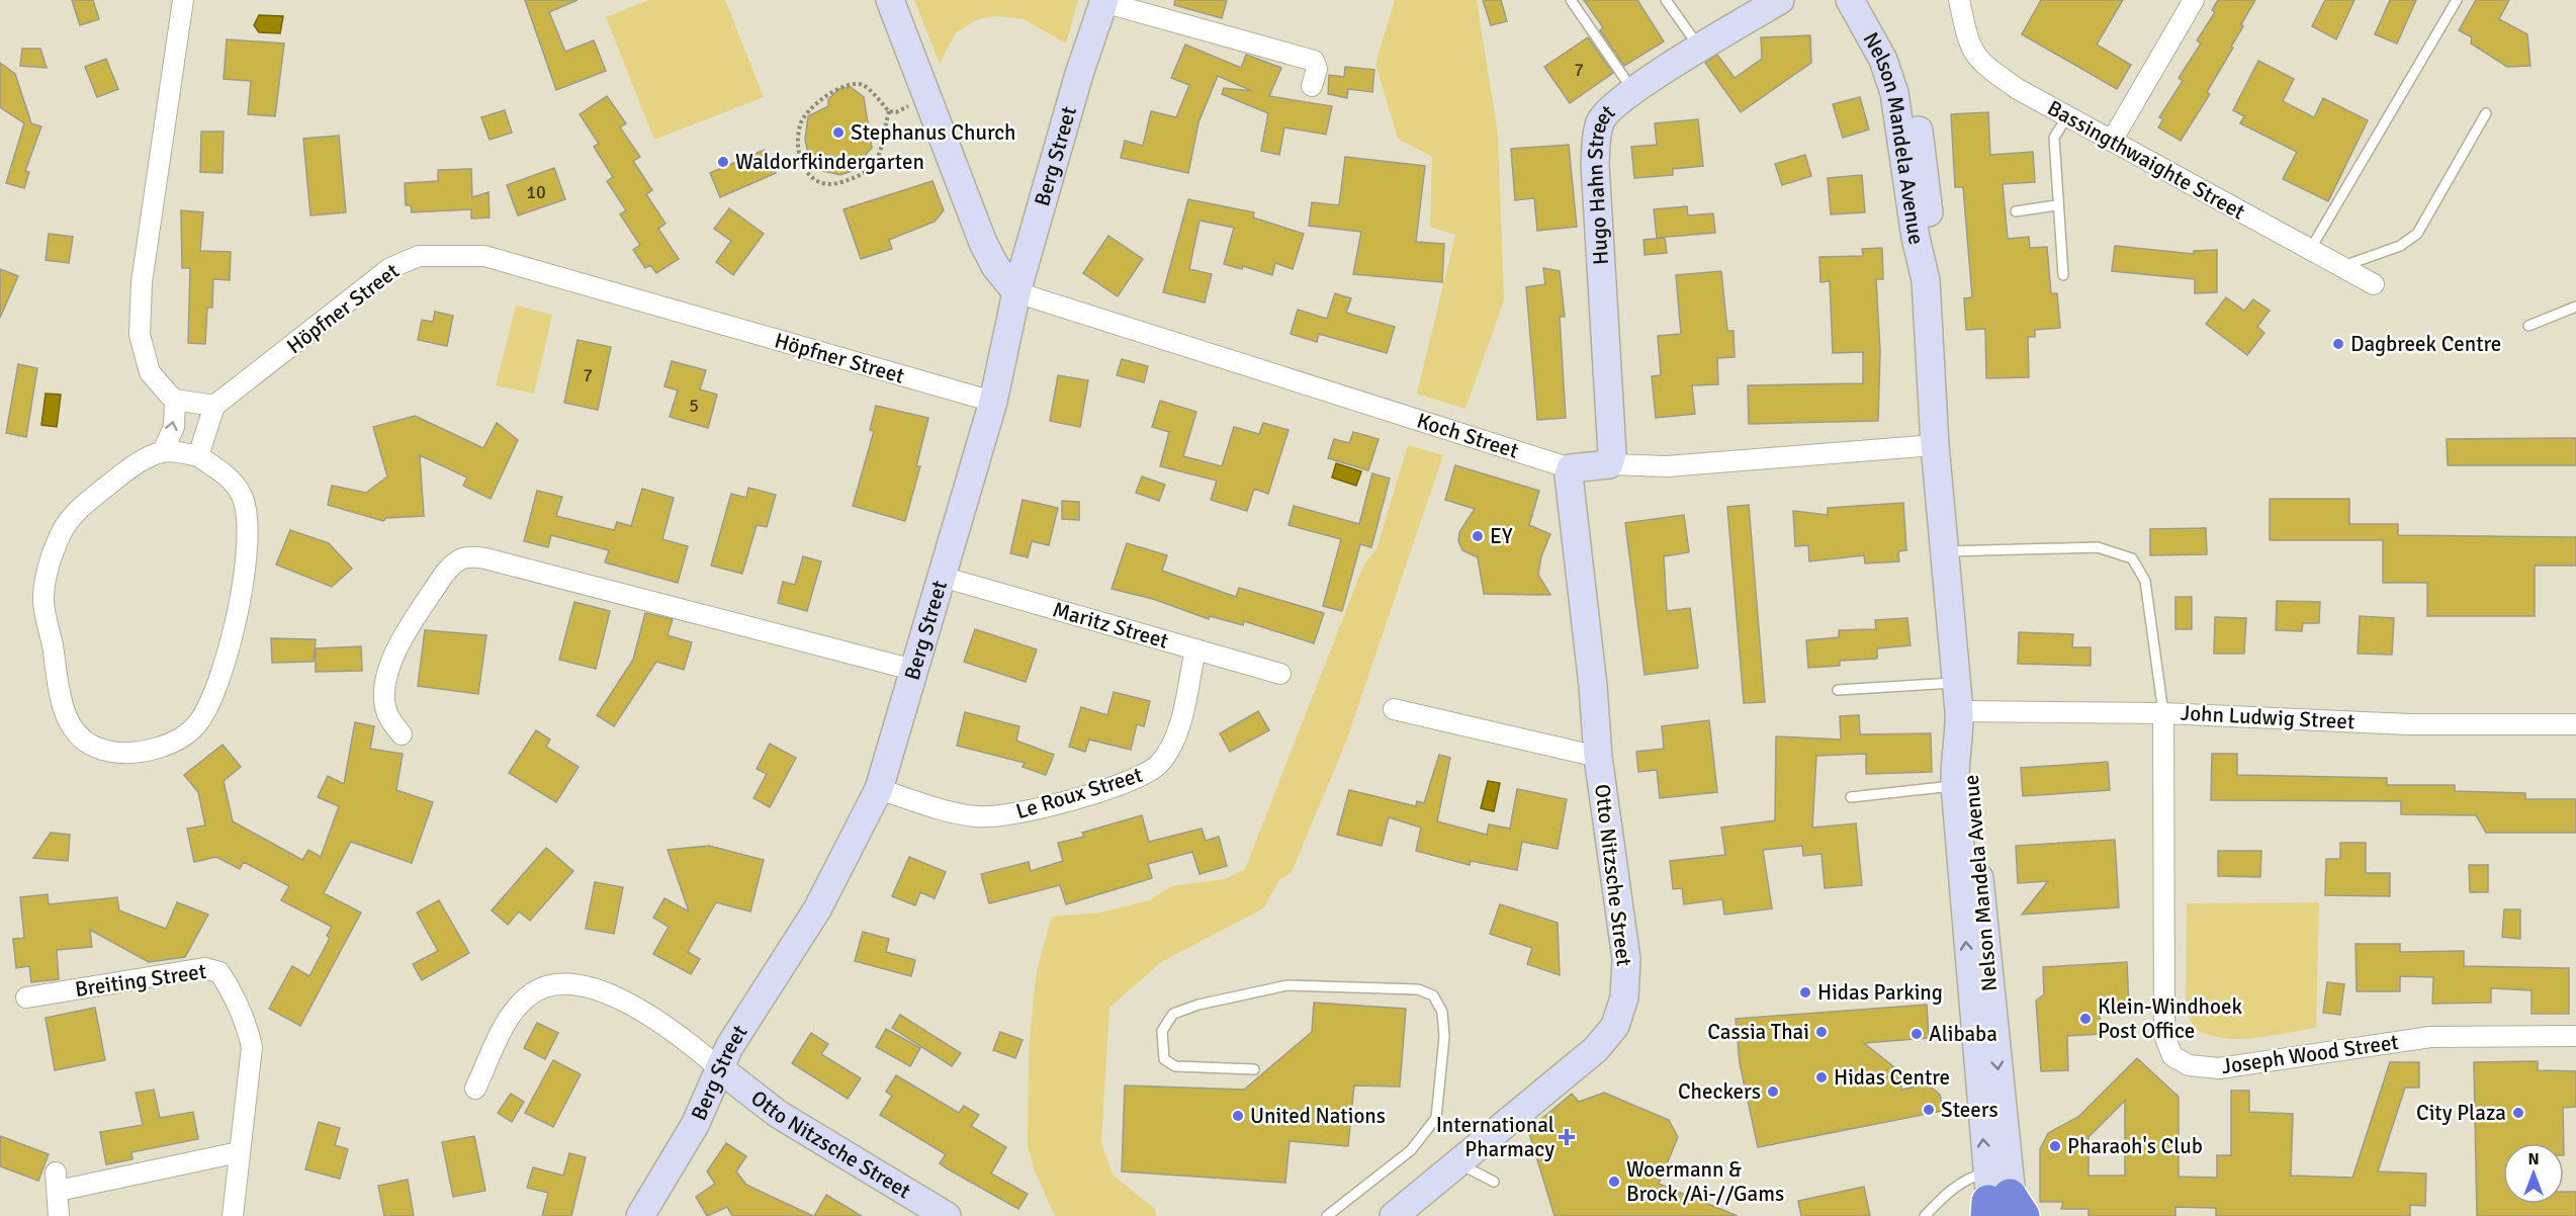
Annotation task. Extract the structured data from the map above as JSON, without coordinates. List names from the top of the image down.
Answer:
{
  "streets": {
    "street": [
      "Nelson Mandela Avenue",
      "Berg Street",
      "Bassingthwaighte Street",
      "Hugo Hahn Street",
      "Höpfner Street",
      "Koch Street",
      "Maritz Street",
      "John Ludwig Street",
      "Le Roux Street",
      "Otto Nitzsche Street",
      "Breiting Street",
      "Joseph Wood Street"
    ]
  },
  "crossings": [
    ["Nelson Mandela Avenue", "Koch Street"],
    ["Nelson Mandela Avenue", "John Ludwig Street"],
    ["Berg Street", "Höpfner Street"],
    ["Berg Street", "Koch Street"],
    ["Berg Street", "Maritz Street"],
    ["Berg Street", "Le Roux Street"],
    ["Berg Street", "Otto Nitzsche Street"],
    ["Hugo Hahn Street", "Koch Street"],
    ["Koch Street", "Otto Nitzsche Street"],
    ["Maritz Street", "Le Roux Street"],
    ["John Ludwig Street", "Joseph Wood Street"]
  ],
  "places": {
    "other": [
      "Stephanus Church",
      "Waldorfkindergarten",
      "Dagbreek Centre",
      "EY",
      "Hidas Parking",
      "Klein-Windhoek Post Office",
      "Cassia Thai",
      "Alibaba",
      "Hidas Centre",
      "Checkers",
      "Steers",
      "City Plaza",
      "United Nations",
      "Pharaoh's Club",
      "Woermann & Brock /Ai-//Gams"
    ],
    "health": ["International Pharmacy"]
  },
  "house_numbers": [
    "7",
    "10",
    "7",
    "5"
  ],
  "north": "top"
}
